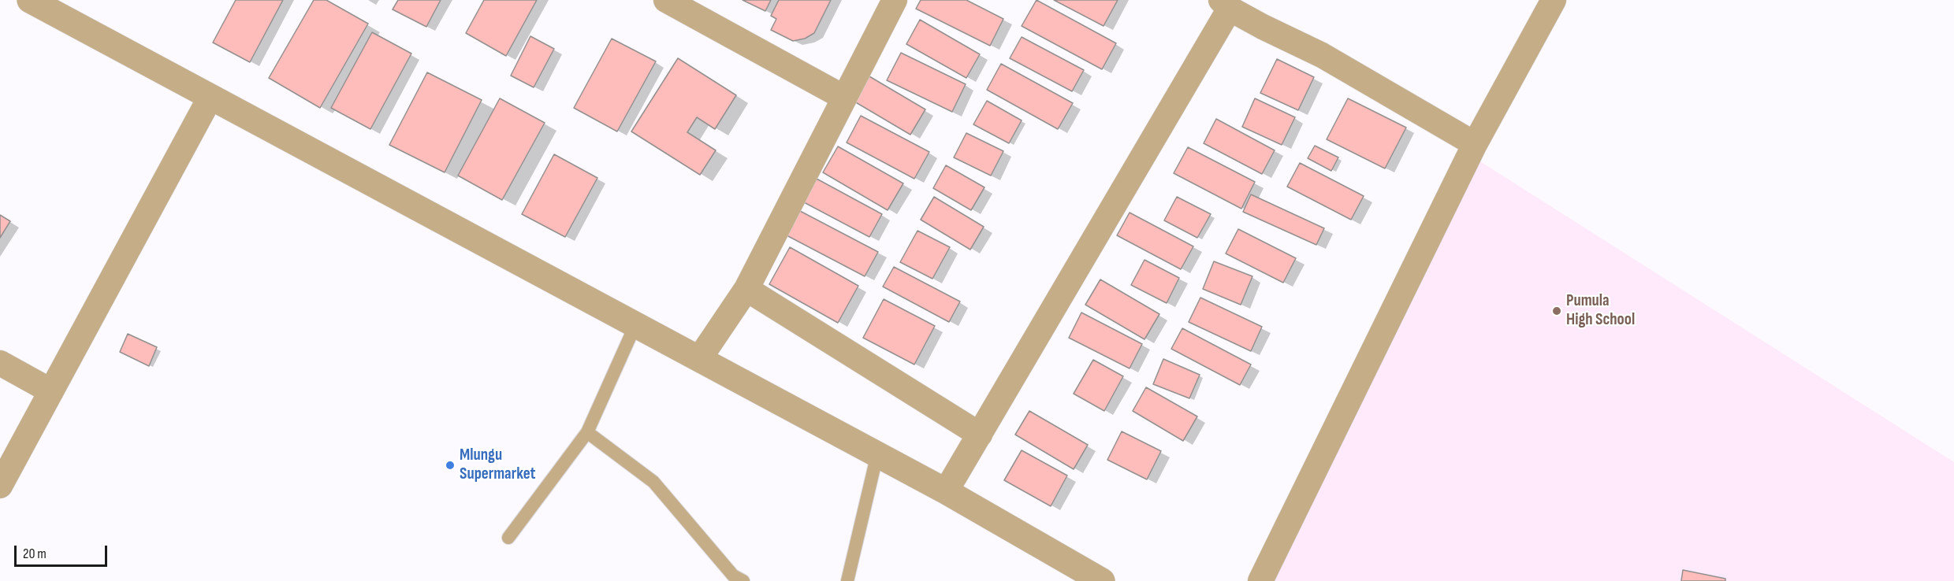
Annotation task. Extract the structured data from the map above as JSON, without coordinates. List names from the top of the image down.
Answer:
{
  "places": ["Pumula High School", "Mlungu Supermarket"],
  "scale_bar": "20 m"
}
